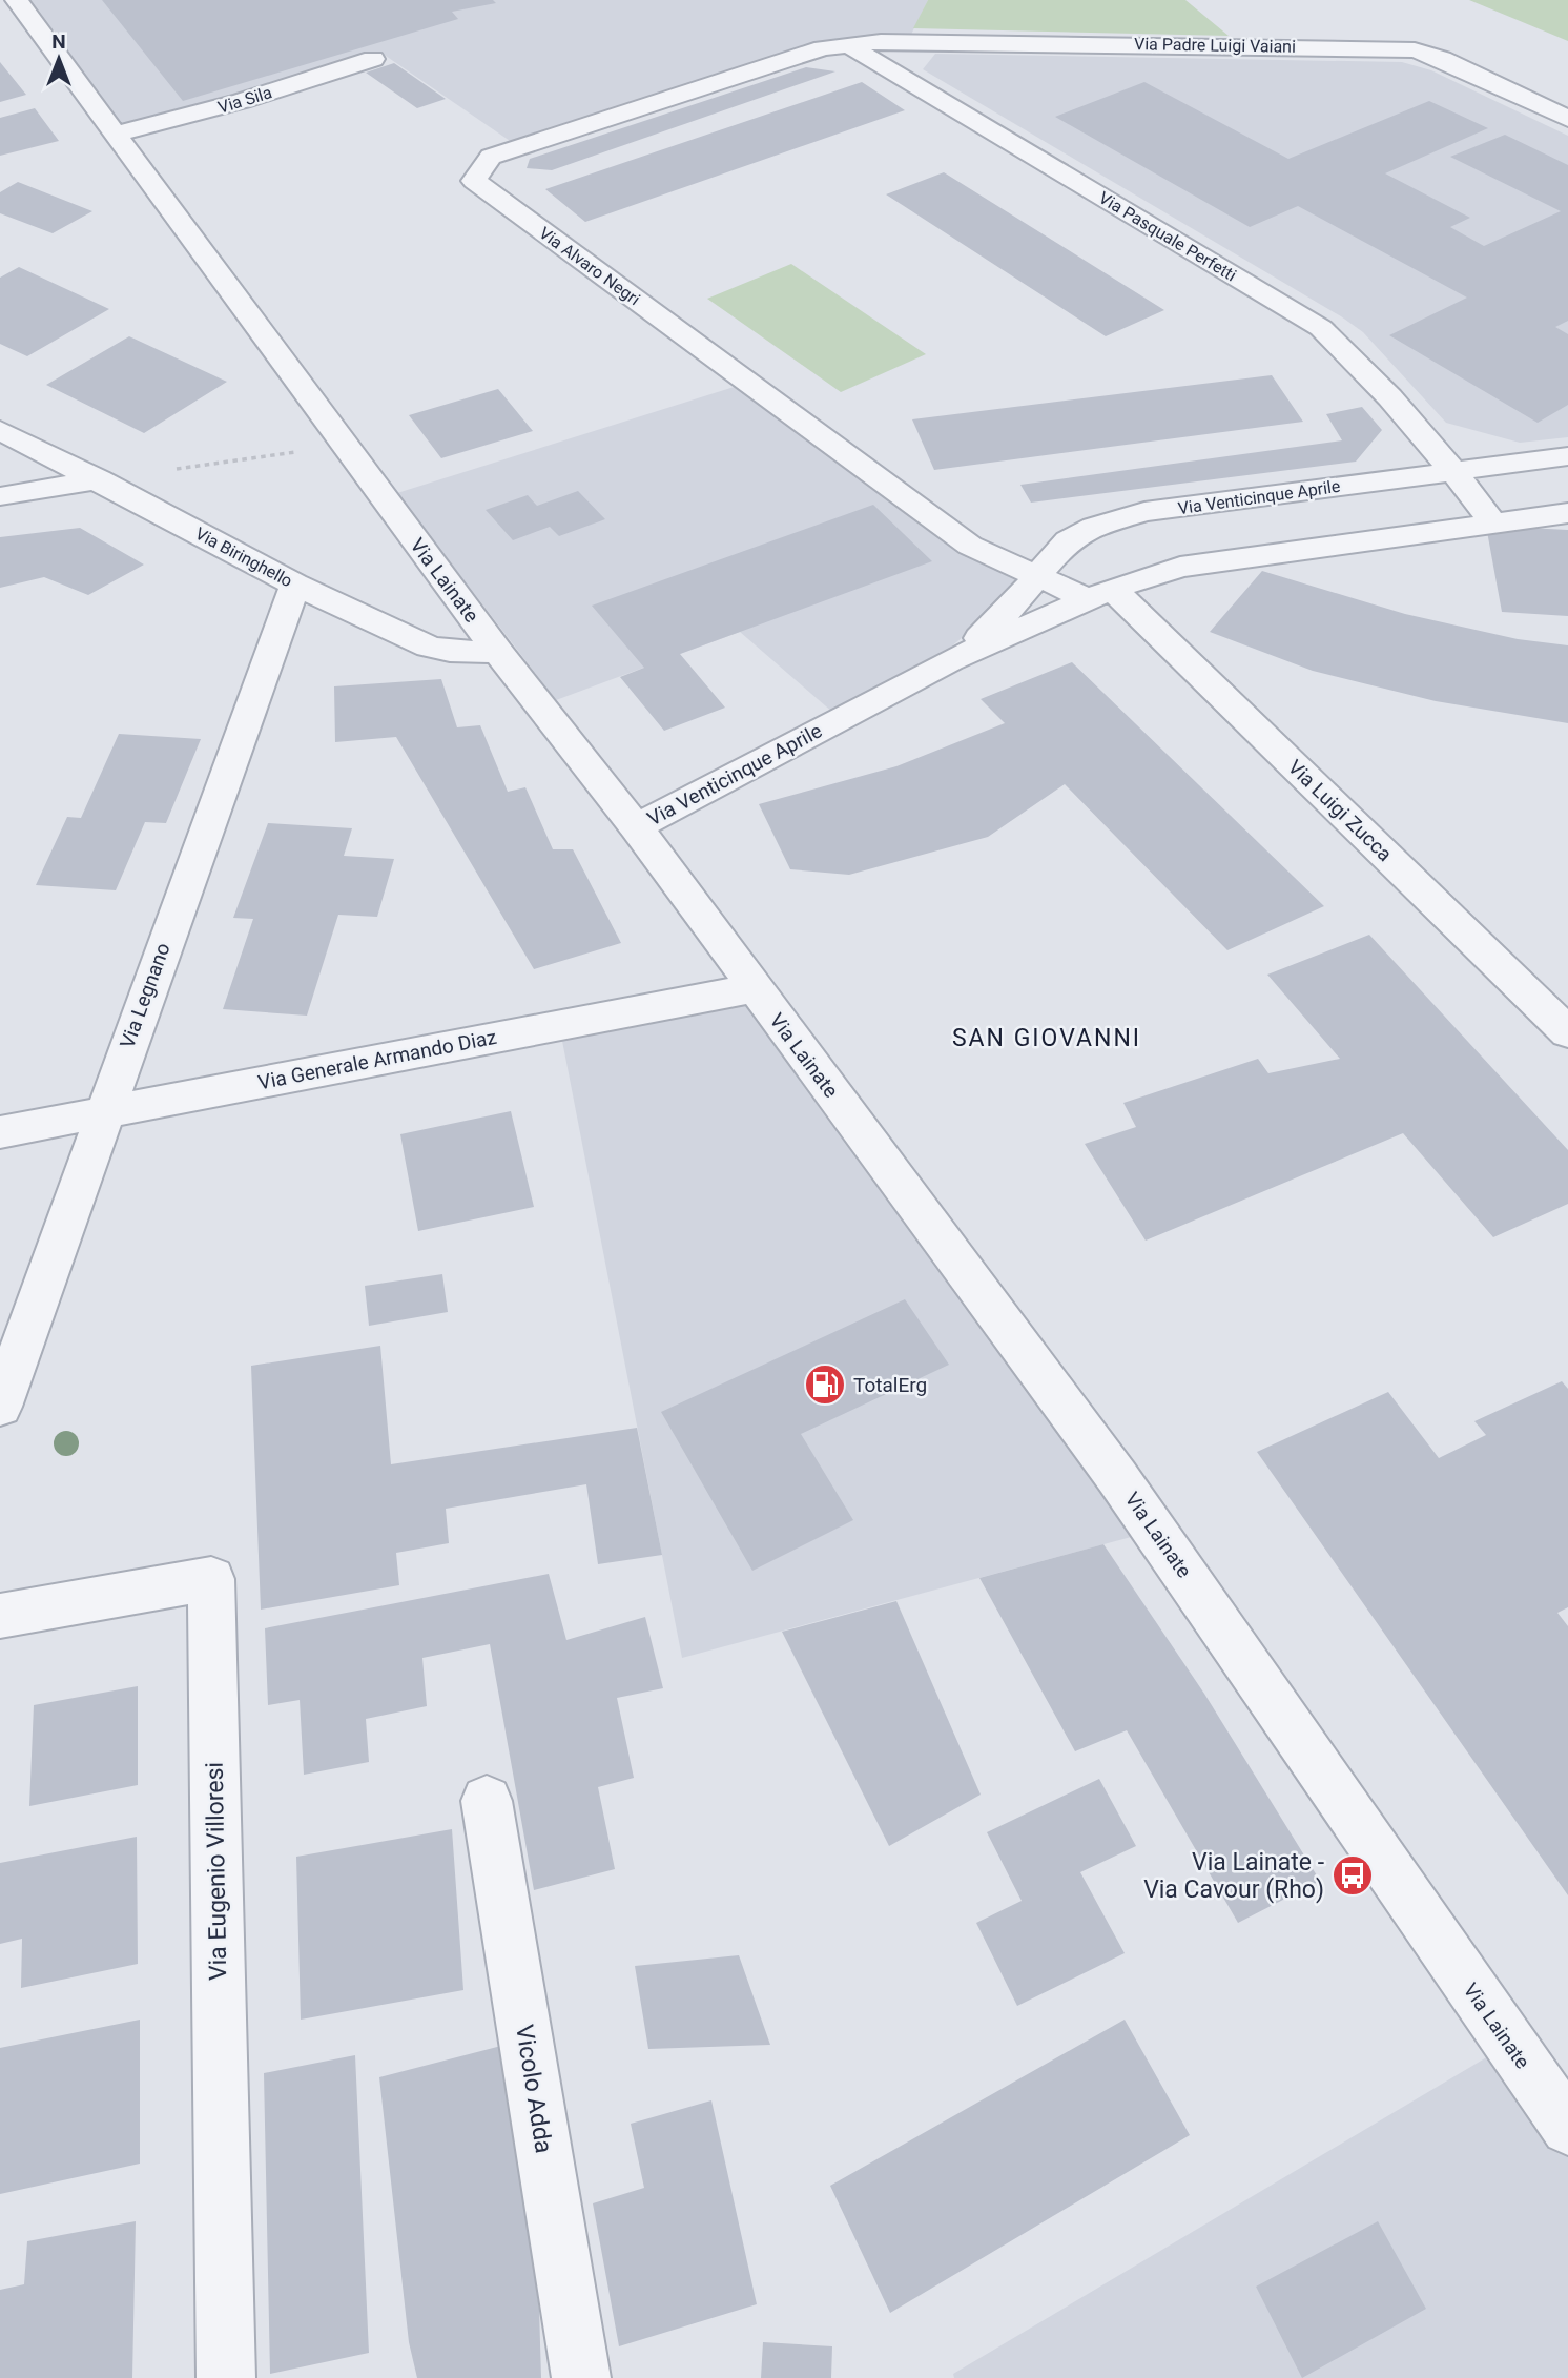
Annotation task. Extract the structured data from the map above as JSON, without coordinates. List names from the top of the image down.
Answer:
{
  "streets": {
    "street": [
      "Via Padre Luigi Vaiani",
      "Via Sila",
      "Via Pasquale Perfetti",
      "Via Alvaro Negri",
      "Via Venticinque Aprile",
      "Via Biringhello",
      "Via Lainate",
      "Via Luigi Zucca",
      "Via Legnano",
      "Via Generale Armando Diaz",
      "Via Eugenio Villoresi",
      "Vicolo Adda"
    ]
  },
  "crossings": [
    ["Via Padre Luigi Vaiani", "Via Pasquale Perfetti"],
    ["Via Padre Luigi Vaiani", "Via Alvaro Negri"],
    ["Via Sila", "Via Lainate"],
    ["Via Pasquale Perfetti", "Via Alvaro Negri"],
    ["Via Pasquale Perfetti", "Via Venticinque Aprile"],
    ["Via Alvaro Negri", "Via Venticinque Aprile"],
    ["Via Venticinque Aprile", "Via Lainate"],
    ["Via Venticinque Aprile", "Via Luigi Zucca"],
    ["Via Biringhello", "Via Lainate"],
    ["Via Biringhello", "Via Legnano"],
    ["Via Lainate", "Via Generale Armando Diaz"],
    ["Via Legnano", "Via Generale Armando Diaz"]
  ],
  "districts": ["SAN GIOVANNI"],
  "places": {
    "fuel station": ["TotalErg"],
    "bus stop": ["Via Lainate - Via Cavour (Rho)"]
  },
  "north": "top"
}
